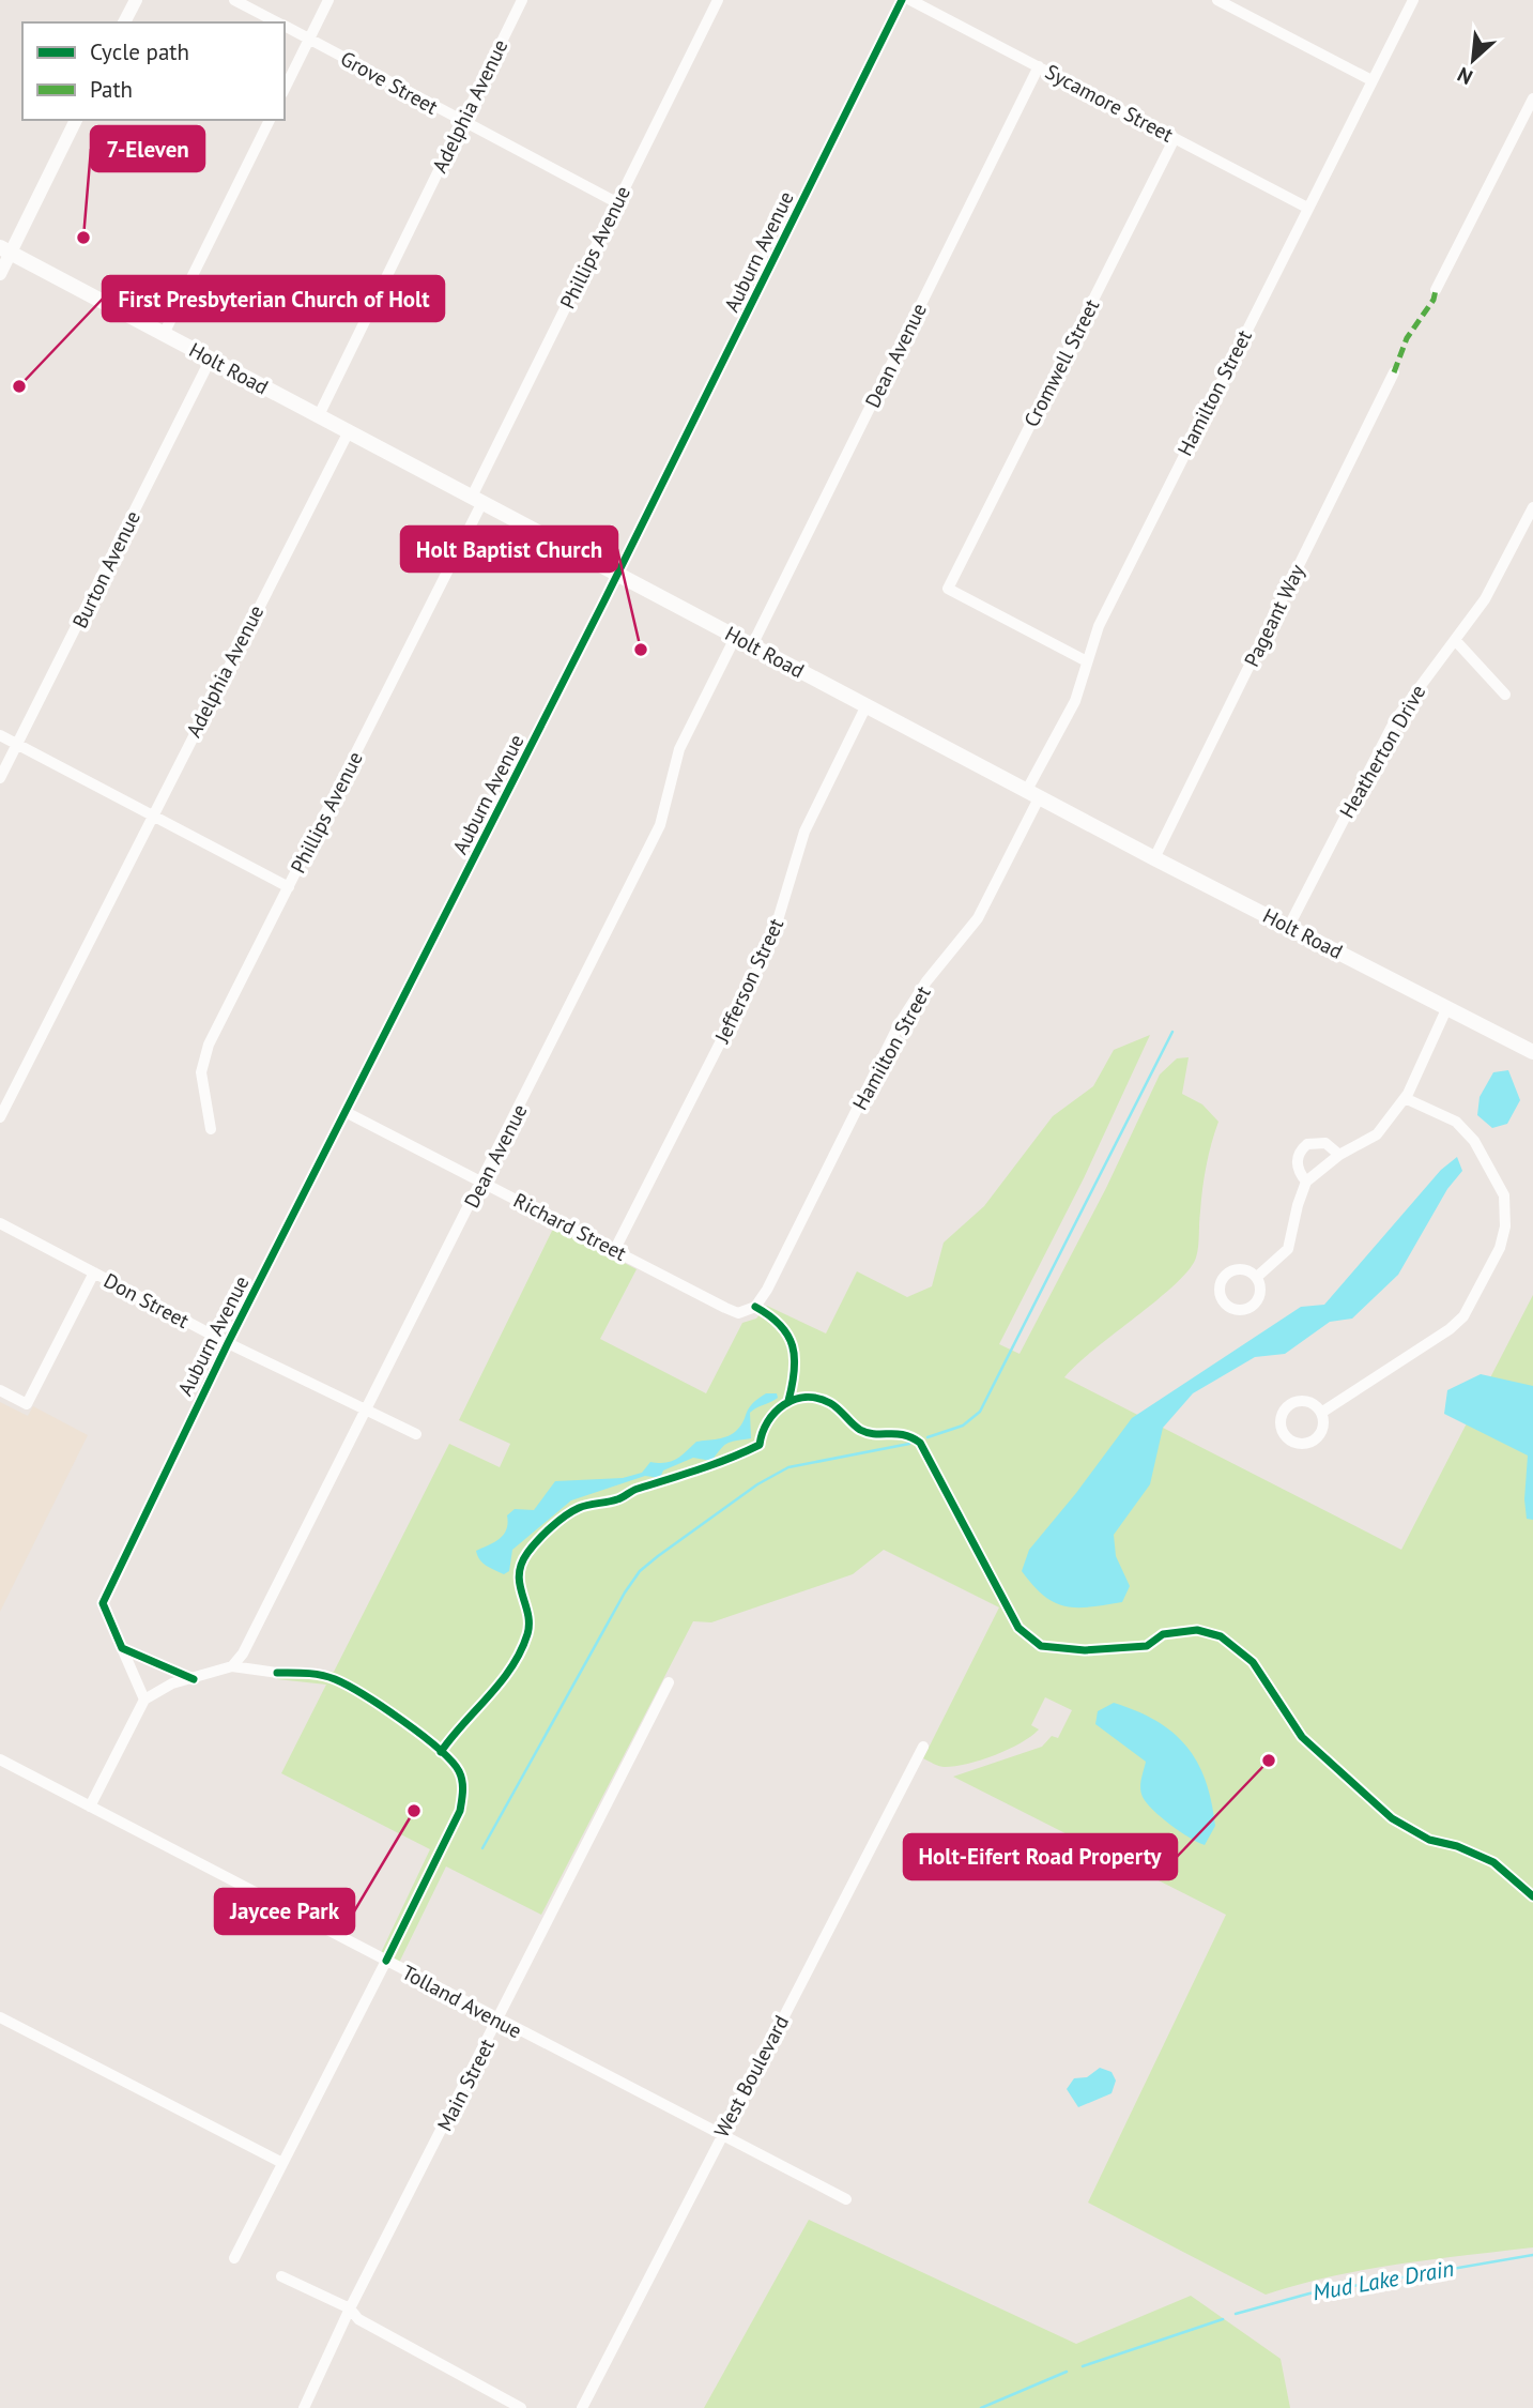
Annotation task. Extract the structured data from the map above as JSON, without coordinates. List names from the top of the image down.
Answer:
{
  "streets": {
    "main road": ["Holt Road"],
    "street": [
      "Grove Street",
      "Sycamore Street",
      "Adelphia Avenue",
      "Phillips Avenue",
      "Auburn Avenue",
      "Dean Avenue",
      "Cromwell Street",
      "Hamilton Street",
      "Burton Avenue",
      "Pageant Way",
      "Heatherton Drive",
      "Jefferson Street",
      "Richard Street",
      "Don Street",
      "Tolland Avenue",
      "West Boulevard",
      "Main Street"
    ]
  },
  "crossings": [
    ["Grove Street", "Adelphia Avenue"],
    ["Grove Street", "Phillips Avenue"],
    ["Sycamore Street", "Dean Avenue"],
    ["Sycamore Street", "Cromwell Street"],
    ["Sycamore Street", "Hamilton Street"],
    ["Adelphia Avenue", "Holt Road"],
    ["Phillips Avenue", "Holt Road"],
    ["Auburn Avenue", "Holt Road"],
    ["Auburn Avenue", "Richard Street"],
    ["Auburn Avenue", "Don Street"],
    ["Dean Avenue", "Holt Road"],
    ["Dean Avenue", "Richard Street"],
    ["Dean Avenue", "Don Street"],
    ["Cromwell Street", "Hamilton Street"],
    ["Holt Road", "Hamilton Street"],
    ["Holt Road", "Burton Avenue"],
    ["Holt Road", "Pageant Way"],
    ["Holt Road", "Heatherton Drive"],
    ["Holt Road", "Jefferson Street"],
    ["Hamilton Street", "Richard Street"],
    ["Jefferson Street", "Richard Street"],
    ["Tolland Avenue", "West Boulevard"],
    ["Tolland Avenue", "Main Street"]
  ],
  "water": ["Mud Lake Drain"],
  "places": [
    "7-Eleven",
    "First Presbyterian Church of Holt",
    "Holt Baptist Church",
    "Holt-Eifert Road Property",
    "Jaycee Park"
  ],
  "legend": ["Cycle path", "Path"],
  "north": "bottom left"
}
